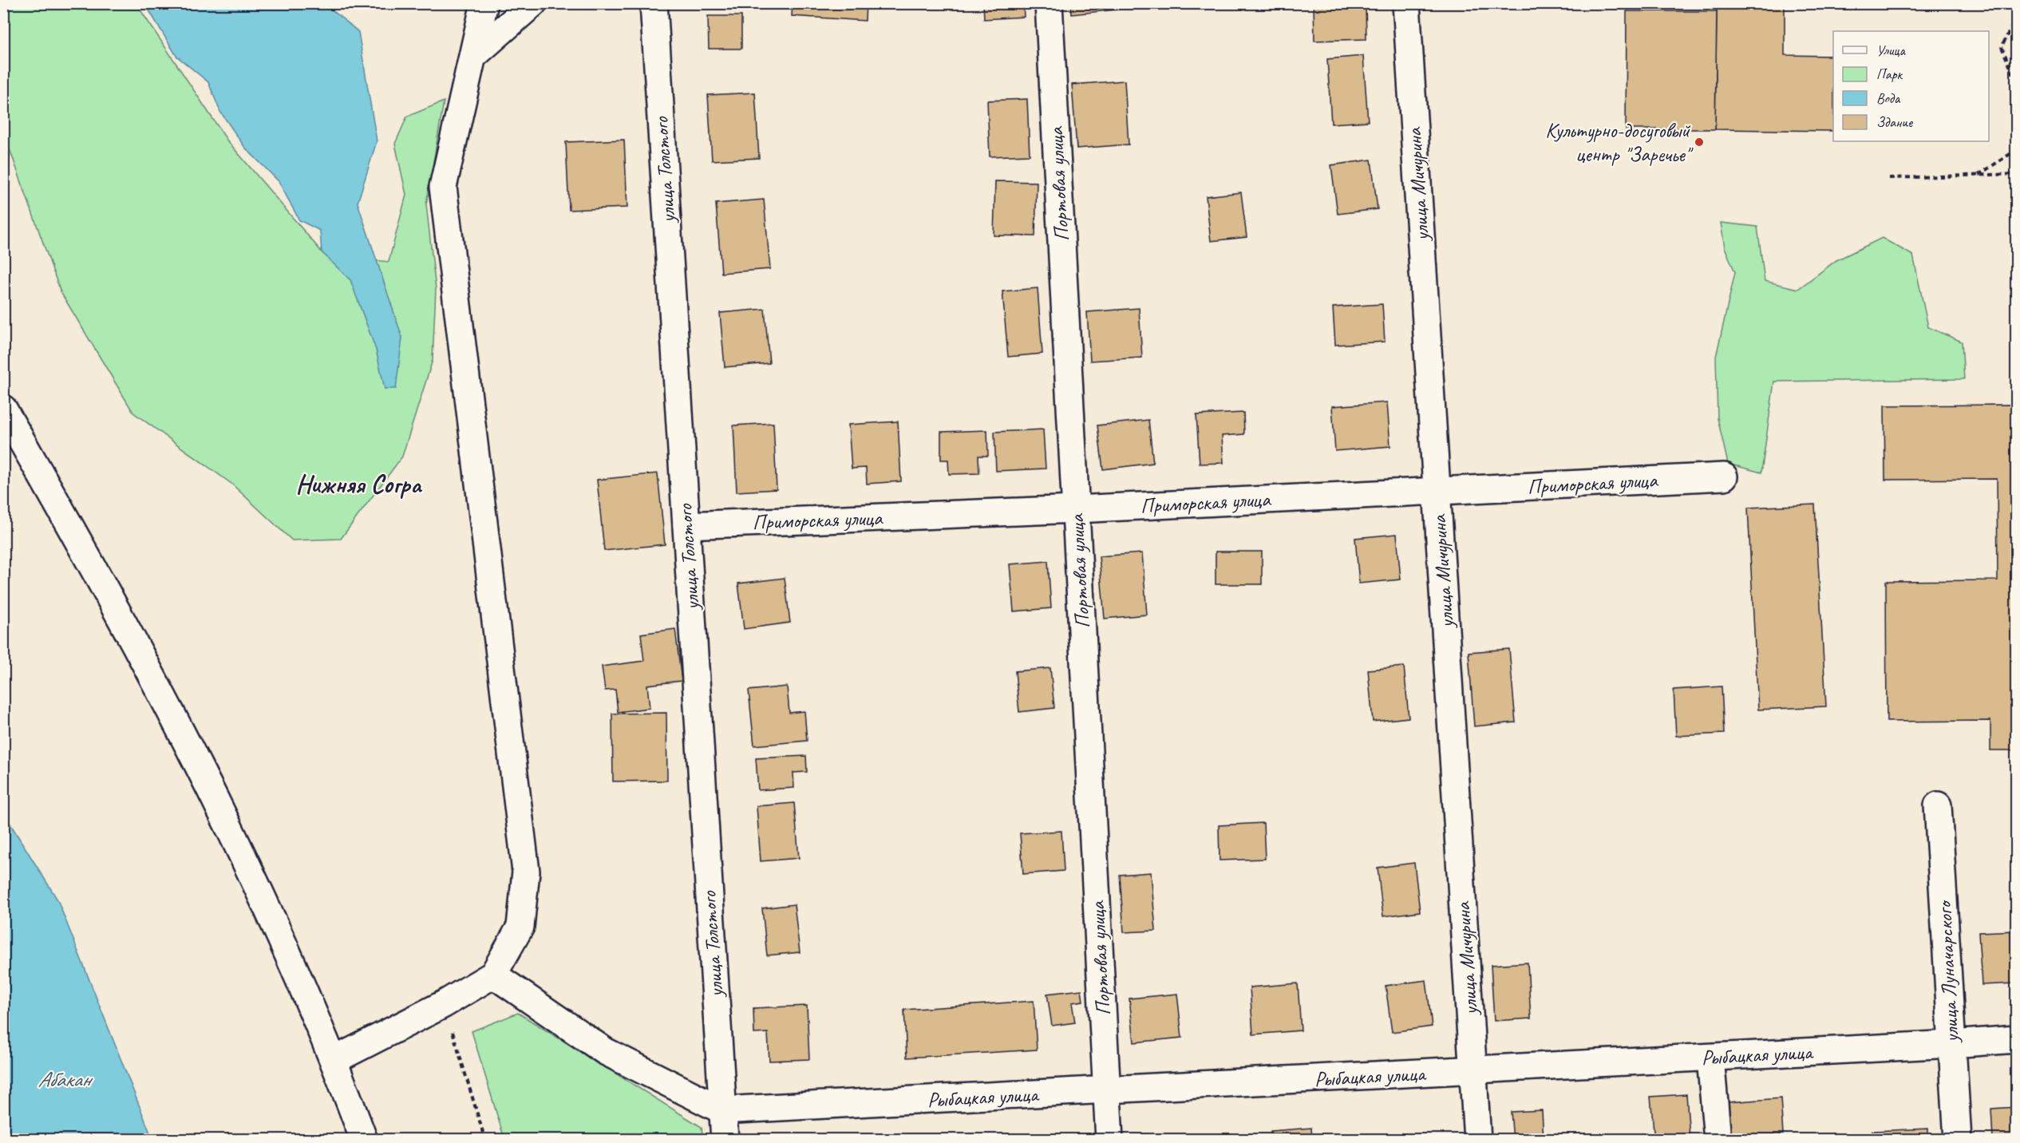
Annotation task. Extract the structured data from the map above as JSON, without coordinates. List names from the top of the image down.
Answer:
{
  "streets": {
    "street": [
      "улица Толстого",
      "Портовая улица",
      "улица Мичурина",
      "Приморская улица",
      "улица Луначарского",
      "Рыбацкая улица"
    ]
  },
  "crossings": [
    ["улица Толстого", "Приморская улица"],
    ["улица Толстого", "Рыбацкая улица"],
    ["Портовая улица", "Приморская улица"],
    ["Портовая улица", "Рыбацкая улица"],
    ["улица Мичурина", "Приморская улица"],
    ["улица Мичурина", "Рыбацкая улица"],
    ["улица Луначарского", "Рыбацкая улица"]
  ],
  "districts": ["Нижняя Согра"],
  "water": ["Абакан"],
  "places": ["Культурно-досуговый центр \"Заречье\""],
  "legend": [
    "Улица",
    "Парк",
    "Вода",
    "Здание"
  ]
}
